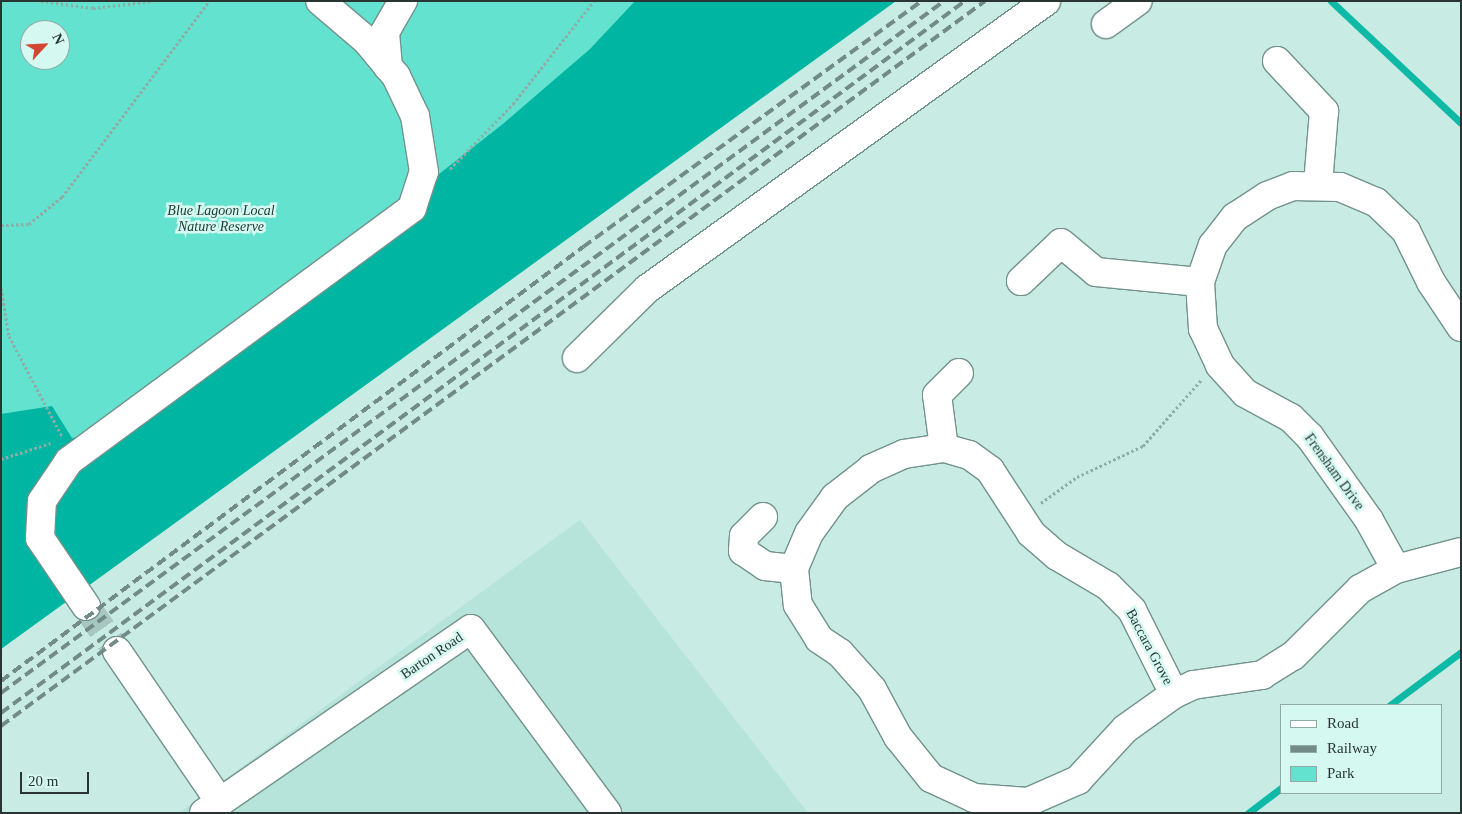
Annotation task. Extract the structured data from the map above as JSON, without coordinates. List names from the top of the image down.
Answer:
{
  "streets": {
    "street": ["Frensham Drive", "Baccara Grove", "Barton Road"]
  },
  "crossings": [
    ["Frensham Drive", "Baccara Grove"]
  ],
  "parks": ["Blue Lagoon Local Nature Reserve"],
  "legend": ["Road", "Railway", "Park"],
  "scale_bar": "20 m",
  "north": "top right"
}
